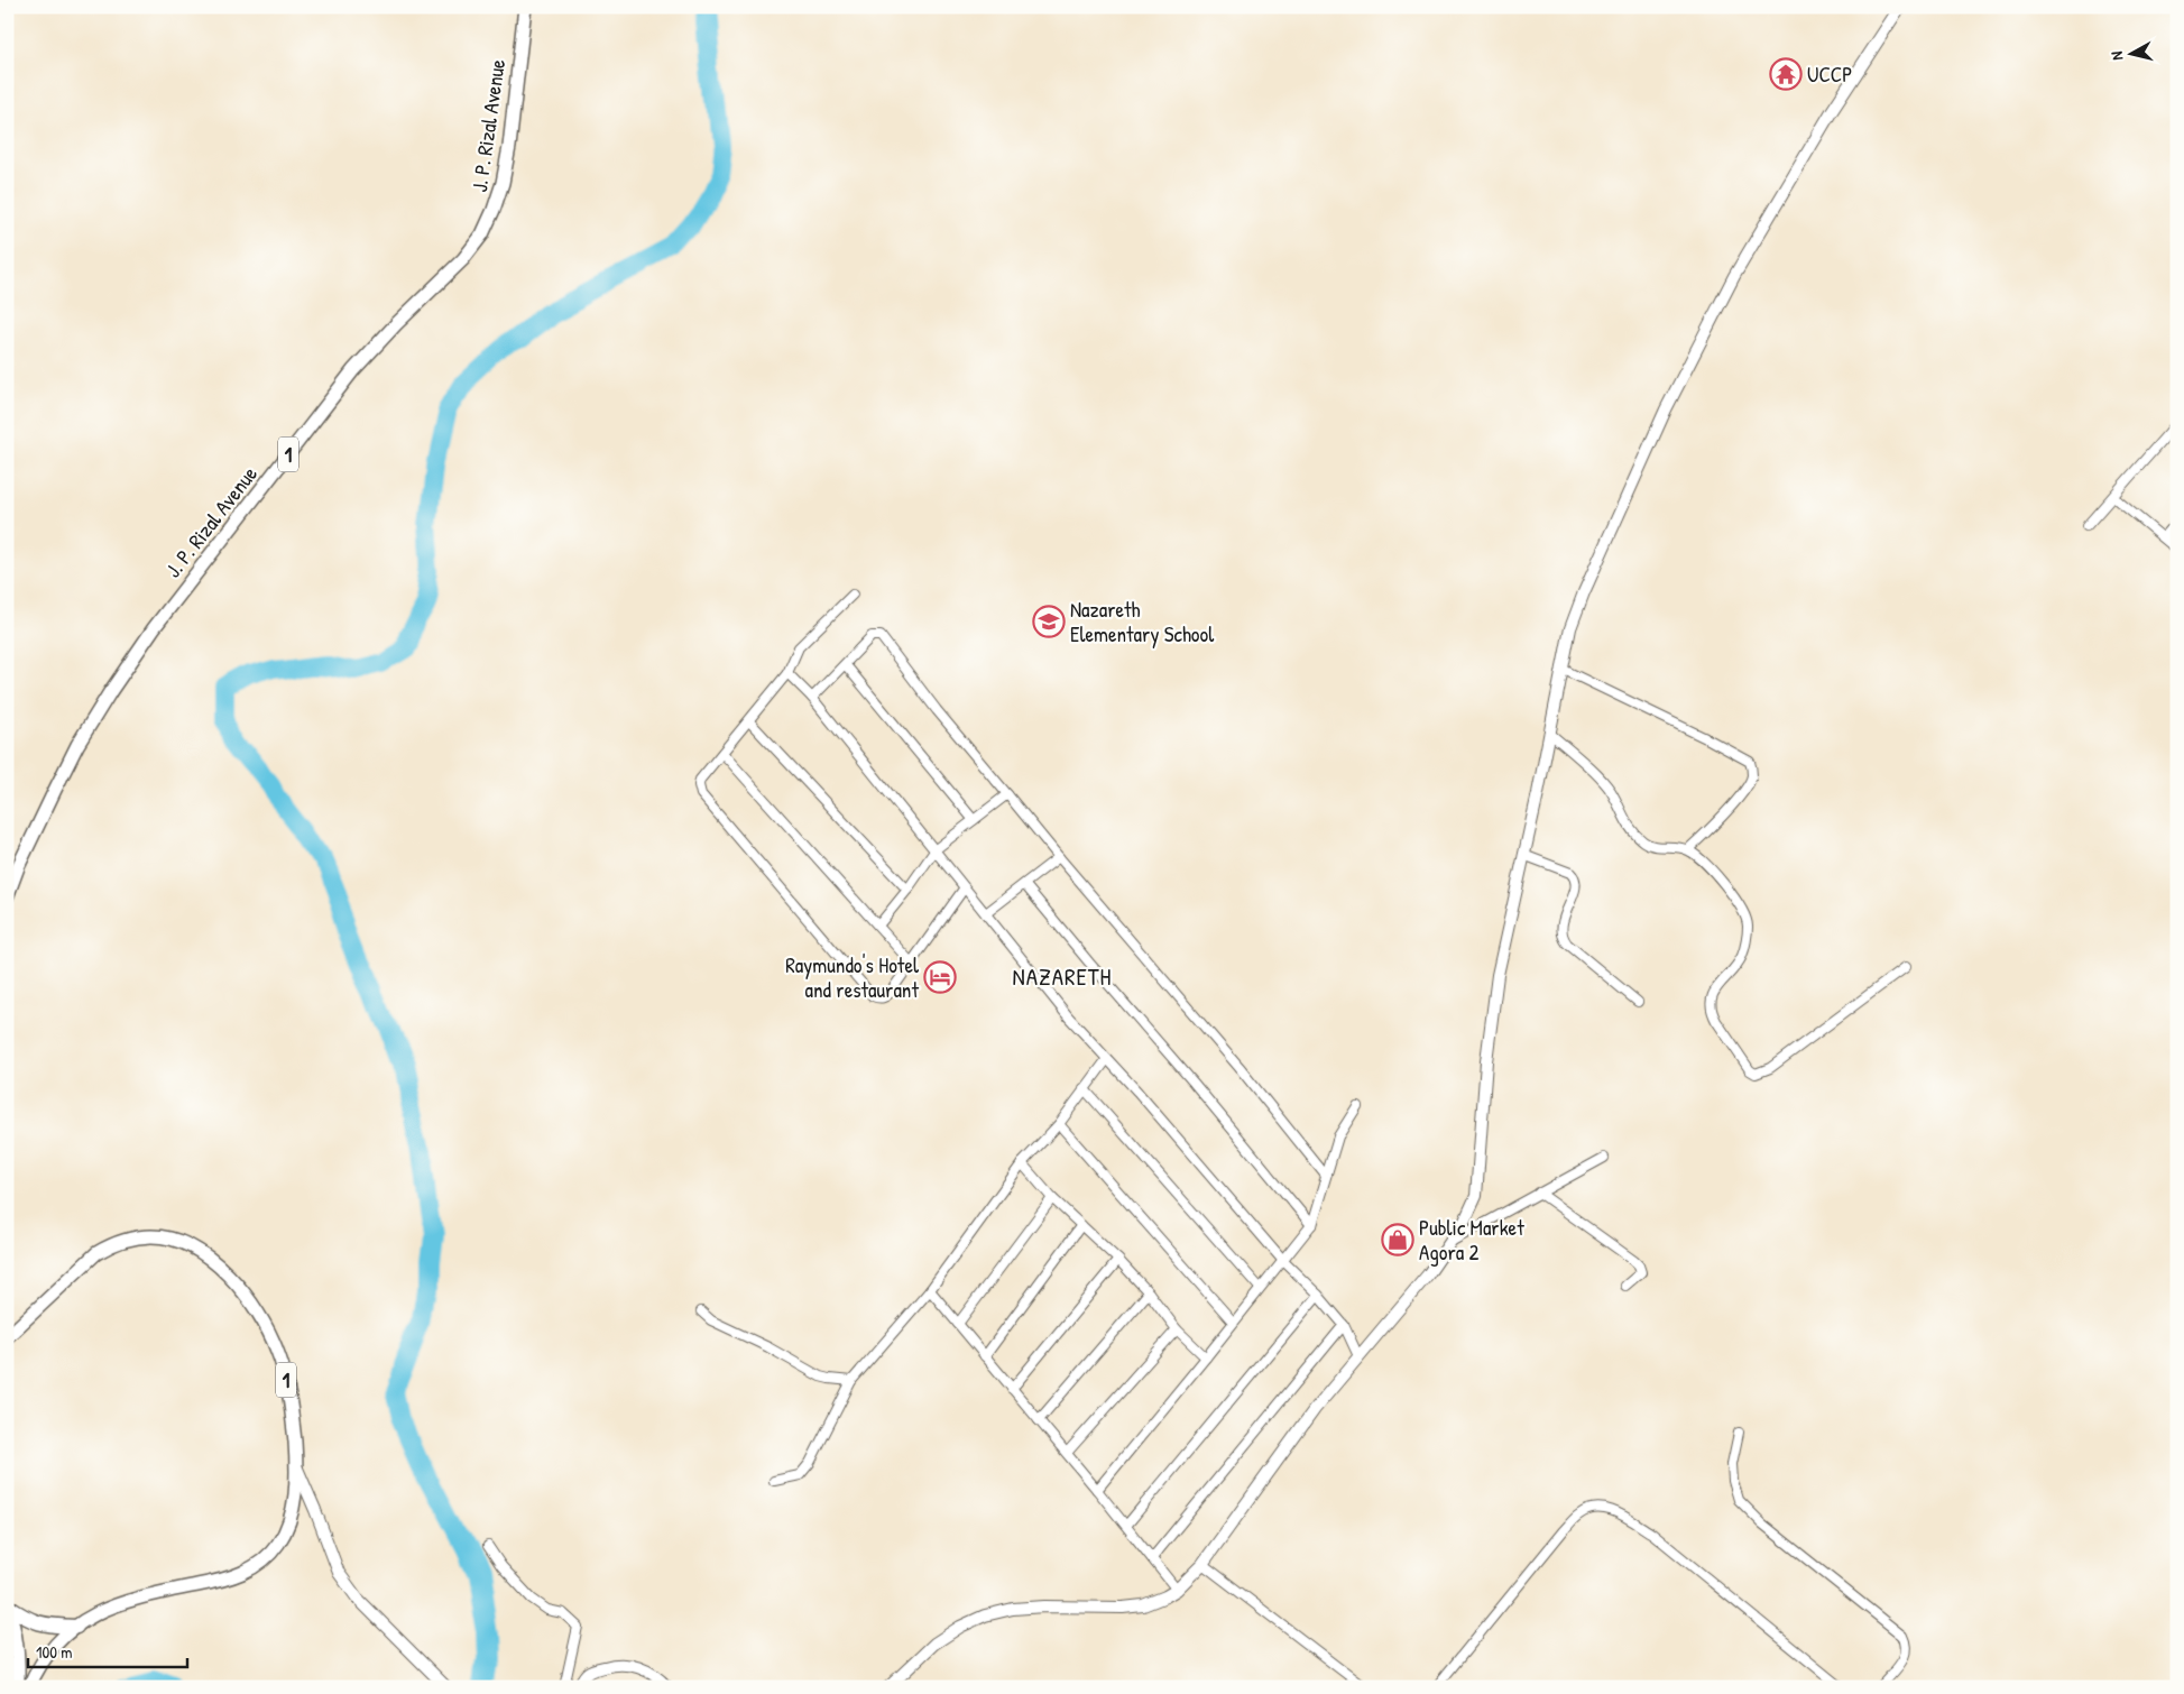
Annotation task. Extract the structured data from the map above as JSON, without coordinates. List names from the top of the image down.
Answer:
{
  "streets": {
    "main road": ["J. P. Rizal Avenue", "1"]
  },
  "districts": ["NAZARETH"],
  "places": {
    "temple": ["UCCP"],
    "school or university": ["Nazareth Elementary School"],
    "hotel": ["Raymundo's Hotel and restaurant"],
    "shop": ["Public Market Agora 2"]
  },
  "scale_bar": "100 m",
  "north": "left"
}
